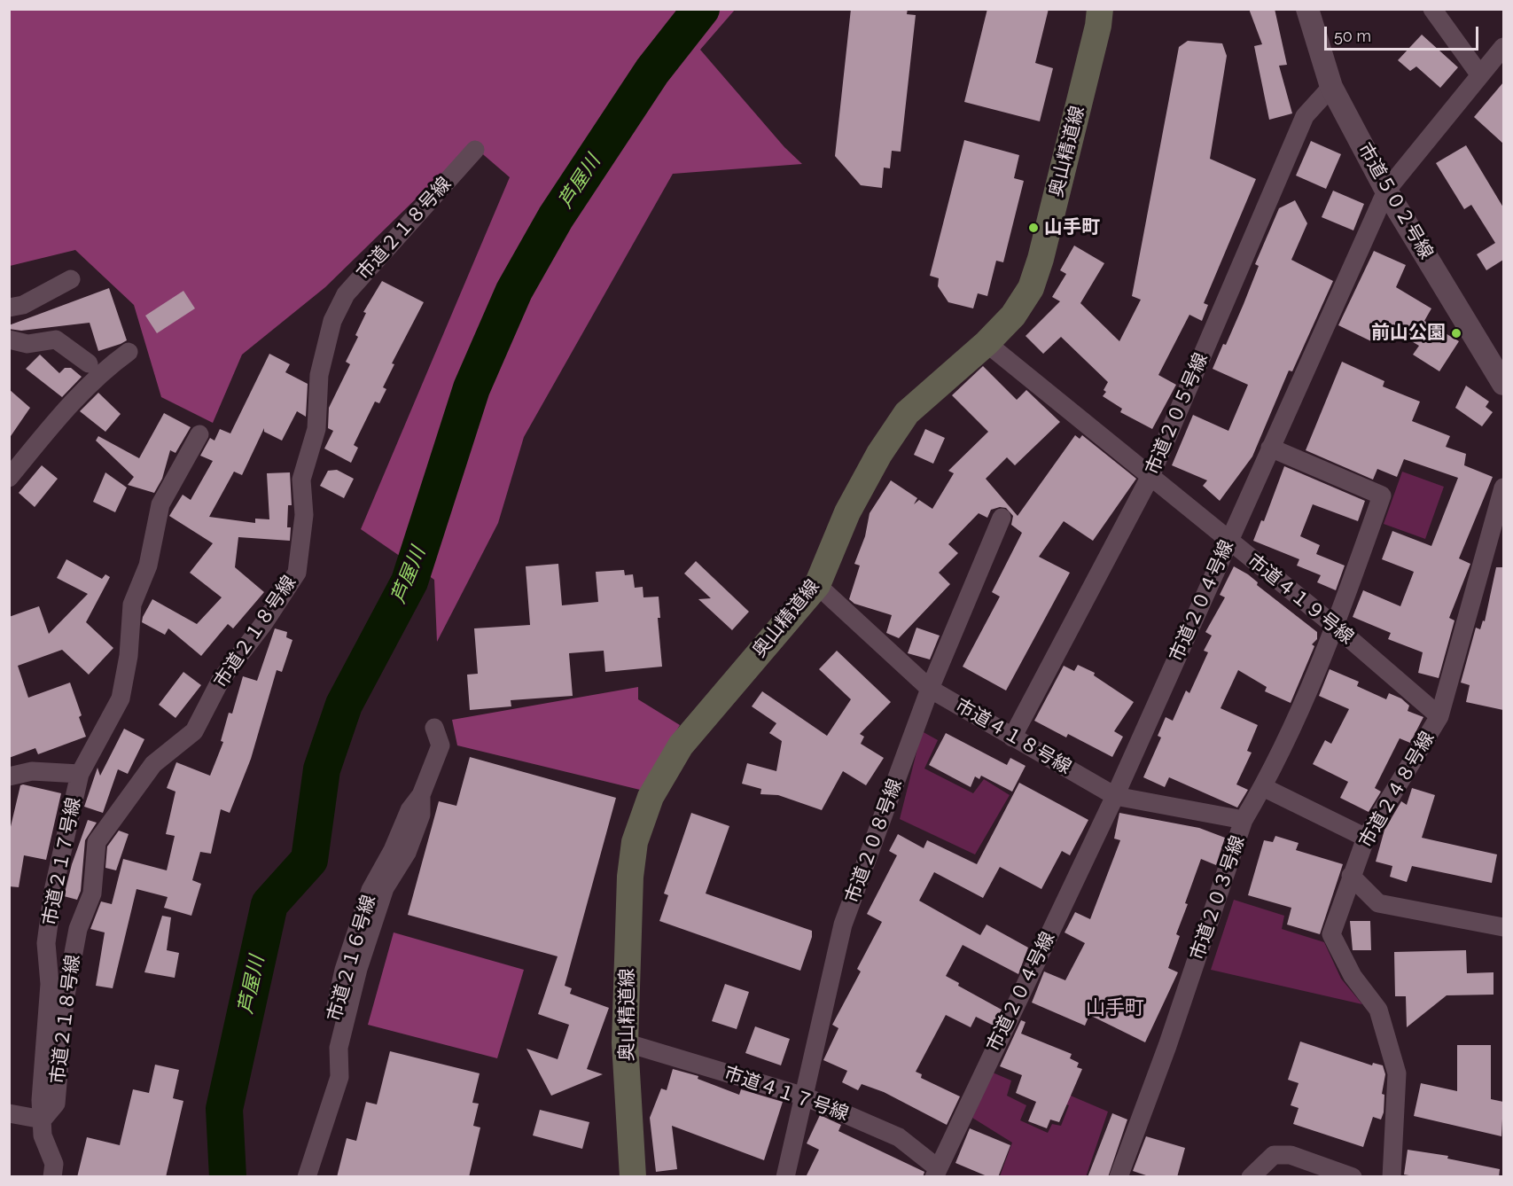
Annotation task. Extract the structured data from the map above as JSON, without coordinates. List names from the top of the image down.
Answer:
{
  "streets": {
    "main road": ["奥山精道線"],
    "street": [
      "市道５０２号線",
      "市道２１８号線",
      "市道２０５号線",
      "市道４１９号線",
      "市道２０４号線",
      "市道４１８号線",
      "市道２４８号線",
      "市道２０８号線",
      "市道２１７号線",
      "市道２０３号線",
      "市道２１６号線",
      "市道４１７号線"
    ]
  },
  "crossings": [
    ["奥山精道線", "市道４１９号線"],
    ["奥山精道線", "市道４１８号線"],
    ["奥山精道線", "市道４１７号線"],
    ["市道５０２号線", "市道２０５号線"],
    ["市道５０２号線", "市道２０４号線"],
    ["市道２１８号線", "市道２１７号線"],
    ["市道２０５号線", "市道４１９号線"],
    ["市道２０５号線", "市道４１８号線"],
    ["市道４１９号線", "市道２０４号線"],
    ["市道４１９号線", "市道２４８号線"],
    ["市道４１９号線", "市道２０３号線"],
    ["市道２０４号線", "市道４１８号線"],
    ["市道２０４号線", "市道２０３号線"],
    ["市道２０４号線", "市道４１７号線"],
    ["市道４１８号線", "市道２０８号線"],
    ["市道４１８号線", "市道２０３号線"],
    ["市道２０８号線", "市道４１７号線"]
  ],
  "districts": ["山手町"],
  "water": ["芦屋川"],
  "places": ["山手町", "前山公園"],
  "scale_bar": "50 m"
}
